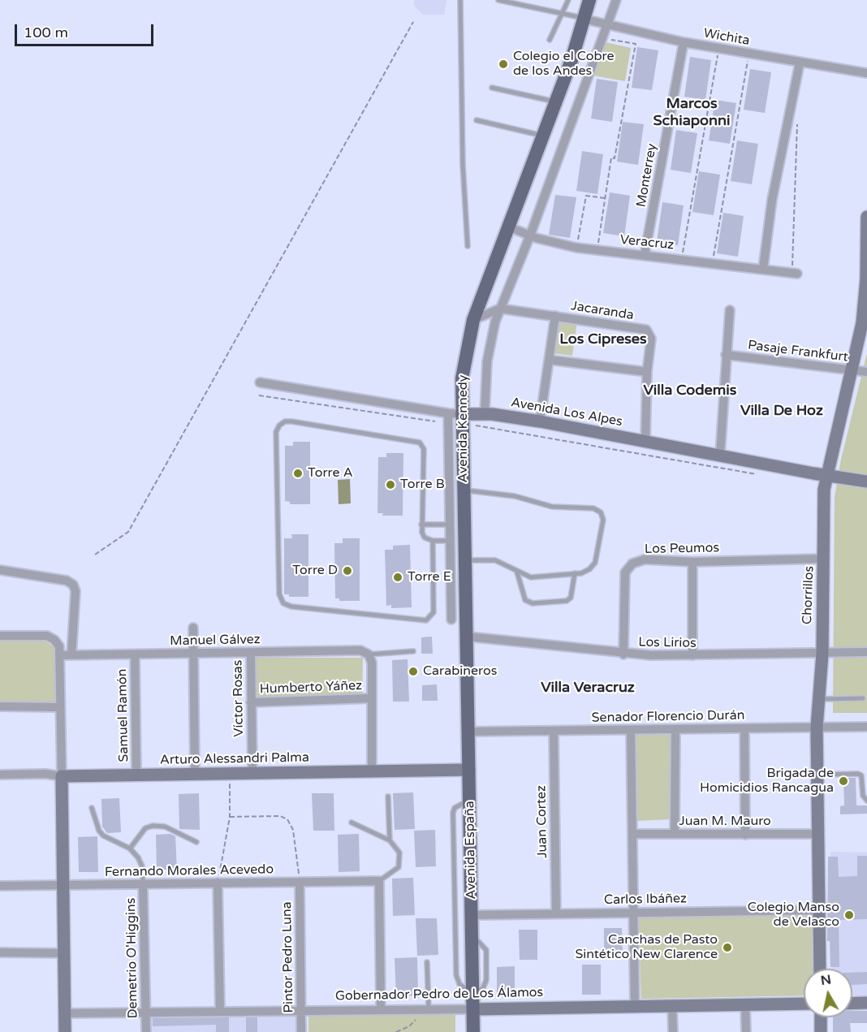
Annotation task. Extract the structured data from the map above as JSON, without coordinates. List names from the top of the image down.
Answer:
{
  "streets": {
    "main road": ["Avenida Kennedy", "Avenida España"],
    "street": [
      "Wichita",
      "Monterrey",
      "Veracruz",
      "Jacaranda",
      "Pasaje Frankfurt",
      "Avenida Los Alpes",
      "Los Peumos",
      "Chorrillos",
      "Manuel Gálvez",
      "Los Lirios",
      "Humberto Yáñez",
      "Víctor Rosas",
      "Samuel Ramón",
      "Senador Florencio Durán",
      "Arturo Alessandri Palma",
      "Juan Cortez",
      "Juan M. Mauro",
      "Fernando Morales Acevedo",
      "Carlos Ibáñez",
      "Pintor Pedro Luna",
      "Demetrio O'Higgins",
      "Gobernador Pedro de Los Álamos"
    ]
  },
  "crossings": [
    ["Wichita", "Monterrey"],
    ["Wichita", "Avenida Kennedy"],
    ["Monterrey", "Veracruz"],
    ["Veracruz", "Avenida Kennedy"],
    ["Jacaranda", "Avenida Los Alpes"],
    ["Jacaranda", "Avenida Kennedy"],
    ["Pasaje Frankfurt", "Chorrillos"],
    ["Avenida Los Alpes", "Avenida Kennedy"],
    ["Avenida Los Alpes", "Chorrillos"],
    ["Avenida Kennedy", "Los Lirios"],
    ["Avenida Kennedy", "Avenida España"],
    ["Los Peumos", "Chorrillos"],
    ["Los Peumos", "Los Lirios"],
    ["Chorrillos", "Los Lirios"],
    ["Chorrillos", "Senador Florencio Durán"],
    ["Chorrillos", "Juan M. Mauro"],
    ["Chorrillos", "Carlos Ibáñez"],
    ["Manuel Gálvez", "Víctor Rosas"],
    ["Manuel Gálvez", "Samuel Ramón"],
    ["Humberto Yáñez", "Víctor Rosas"],
    ["Víctor Rosas", "Arturo Alessandri Palma"],
    ["Samuel Ramón", "Arturo Alessandri Palma"],
    ["Senador Florencio Durán", "Juan Cortez"],
    ["Senador Florencio Durán", "Avenida España"],
    ["Arturo Alessandri Palma", "Avenida España"],
    ["Juan Cortez", "Carlos Ibáñez"],
    ["Avenida España", "Carlos Ibáñez"],
    ["Avenida España", "Gobernador Pedro de Los Álamos"],
    ["Fernando Morales Acevedo", "Pintor Pedro Luna"],
    ["Fernando Morales Acevedo", "Demetrio O'Higgins"],
    ["Pintor Pedro Luna", "Gobernador Pedro de Los Álamos"],
    ["Demetrio O'Higgins", "Gobernador Pedro de Los Álamos"]
  ],
  "districts": [
    "Marcos Schiaponni",
    "Los Cipreses",
    "Villa Codemis",
    "Villa De Hoz",
    "Villa Veracruz"
  ],
  "places": [
    "Colegio el Cobre de los Andes",
    "Torre A",
    "Torre B",
    "Torre D",
    "Torre E",
    "Carabineros",
    "Brigada de Homicidios Rancagua",
    "Colegio Manso de Velasco",
    "Canchas de Pasto Sintético New Clarence"
  ],
  "scale_bar": "100 m",
  "north": "top"
}
